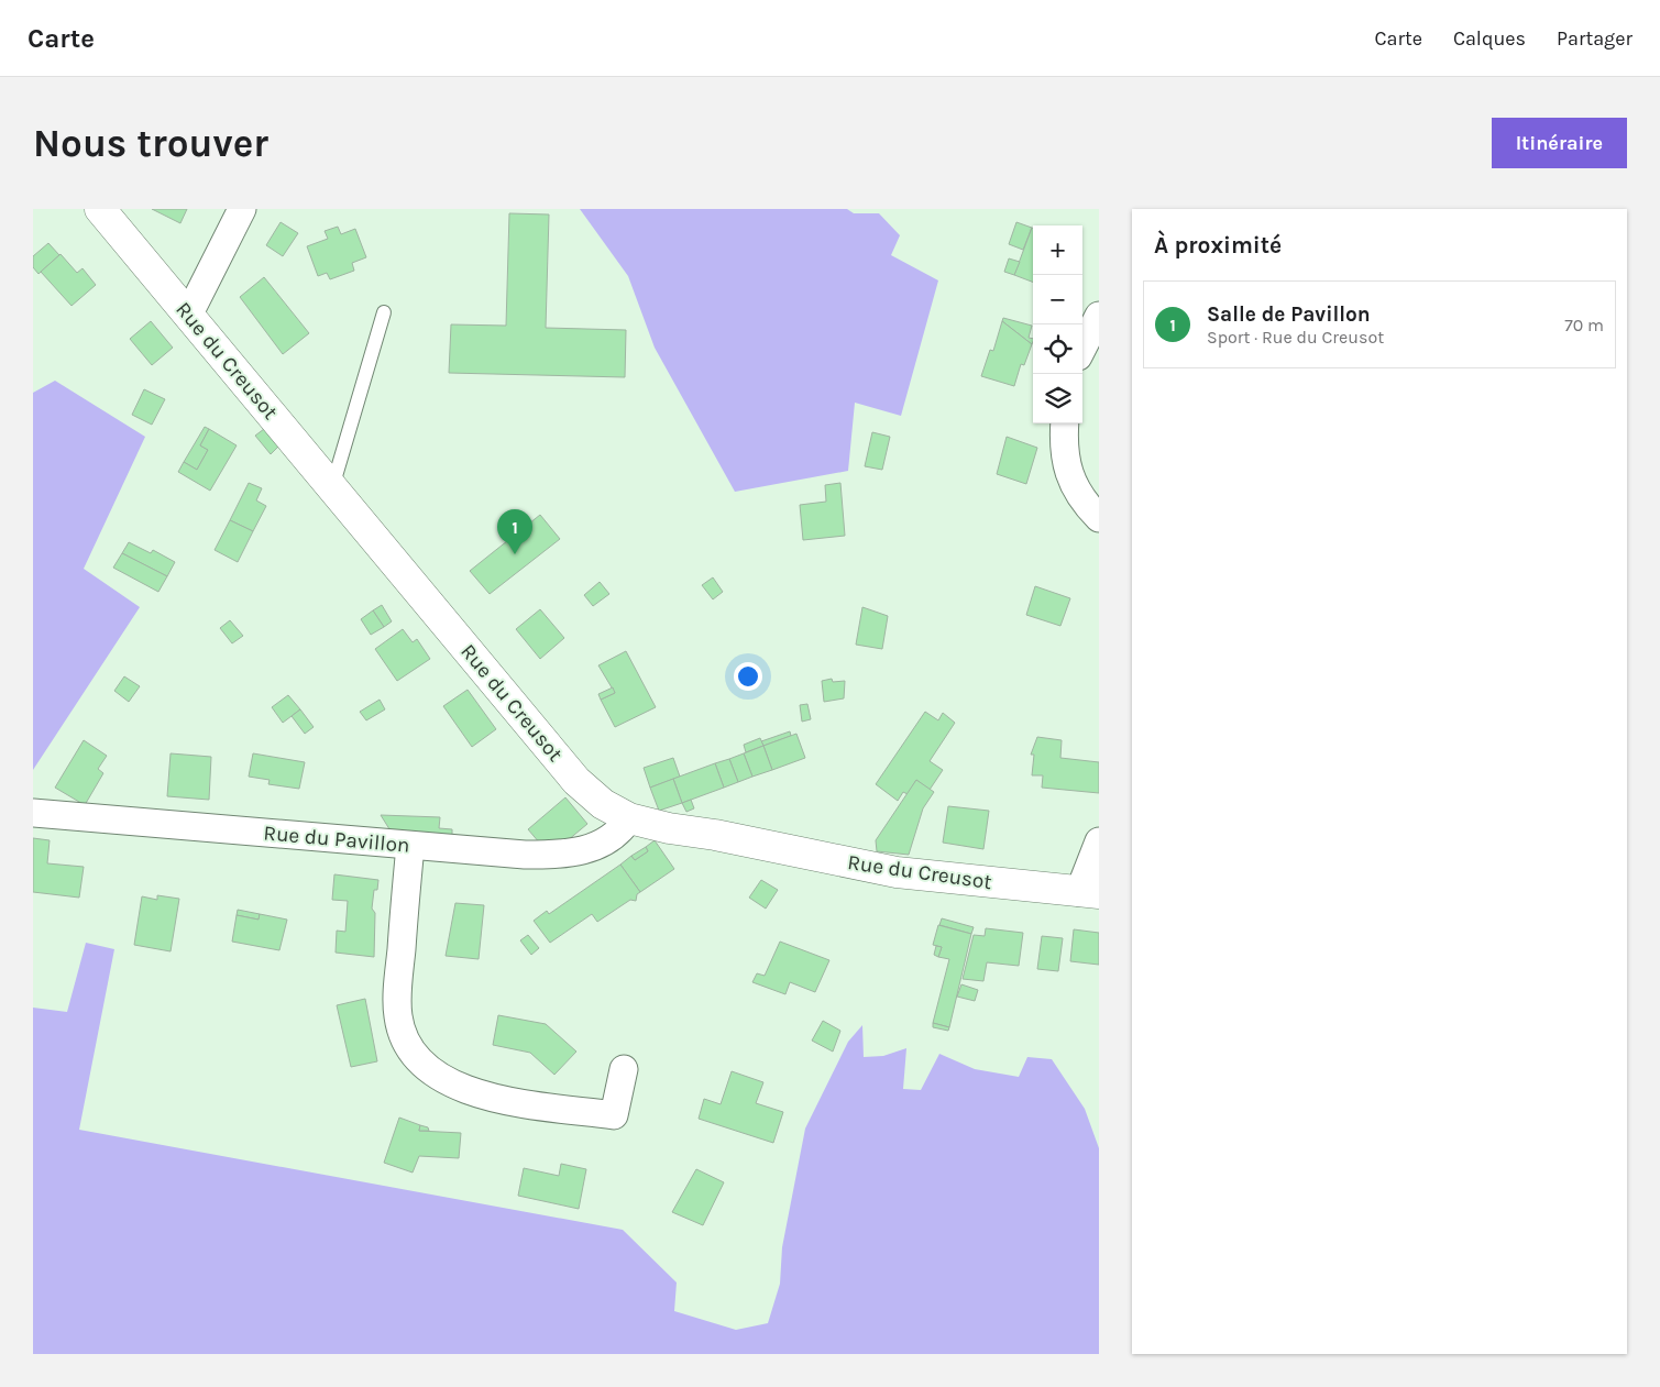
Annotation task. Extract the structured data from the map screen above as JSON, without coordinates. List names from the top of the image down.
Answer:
{
  "streets": {
    "street": ["Rue du Creusot", "Rue du Pavillon"]
  },
  "crossings": [
    ["Rue du Creusot", "Rue du Pavillon"]
  ],
  "page": {
    "header": "Carte",
    "nav": ["Carte", "Calques", "Partager"],
    "buttons": "Itinéraire",
    "title": "Nous trouver",
    "heading": "À proximité",
    "map_buttons": ["+", "−"],
    "list": [
      {
        "mark": "1",
        "name": "Salle de Pavillon",
        "note": "Sport · Rue du Creusot",
        "value": "70 m"
      }
    ],
    "pins": "1"
  }
}
